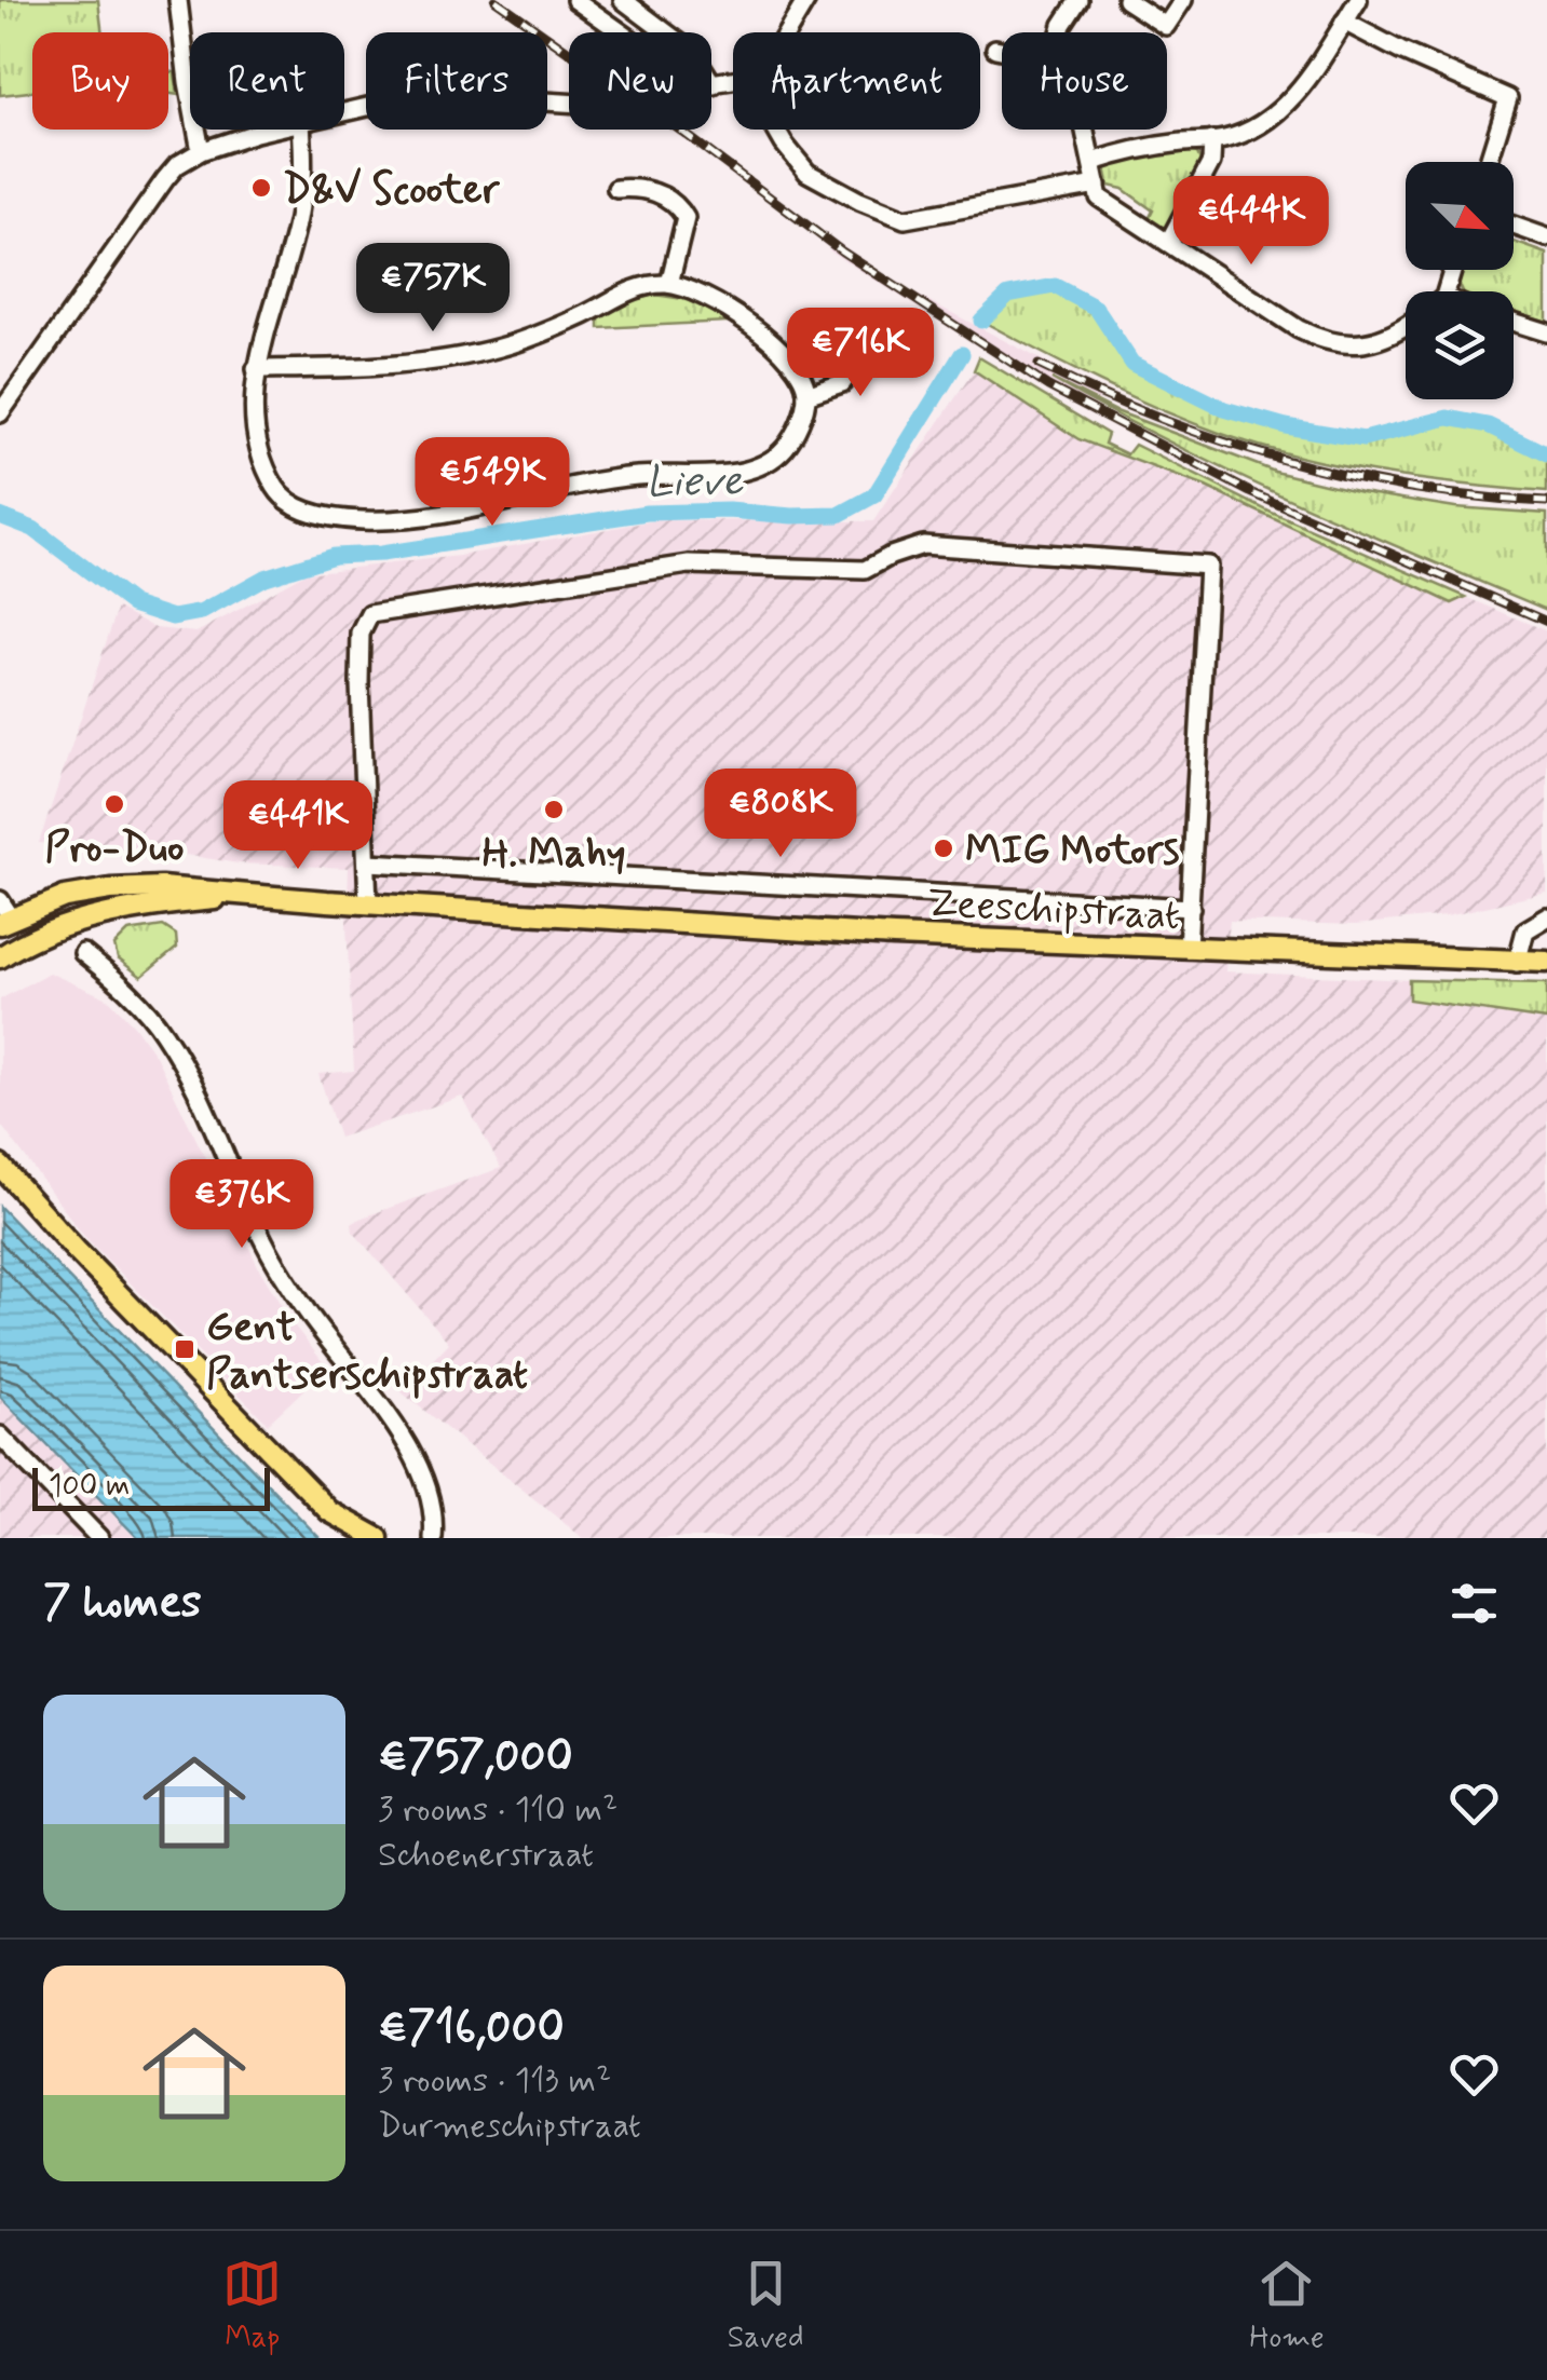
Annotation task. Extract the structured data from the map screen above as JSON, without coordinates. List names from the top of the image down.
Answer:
{
  "streets": {
    "main road": ["Zeeschipstraat"]
  },
  "water": ["Lieve"],
  "places": {
    "other": [
      "D&V Scooter",
      "Pro-Duo",
      "H. Mahy",
      "MIG Motors"
    ],
    "transit": ["Gent Pantserschipstraat"]
  },
  "scale_bar": "100 m",
  "north": "bottom right",
  "page": {
    "chip": [
      "Buy",
      "Rent",
      "Filters",
      "New",
      "Apartment",
      "House"
    ],
    "price": [
      "€444K",
      "€757K",
      "€716K",
      "€549K",
      "€808K",
      "€441K",
      "€376K"
    ],
    "scale": "100 m",
    "heading": "7 homes",
    "list": [
      {
        "name": "€757,000",
        "note": "3 rooms · 110 m² · Schoenerstraat"
      },
      {
        "name": "€716,000",
        "note": "3 rooms · 113 m² · Durmeschipstraat"
      }
    ],
    "tabs": ["Map", "Saved", "Home"]
  }
}
